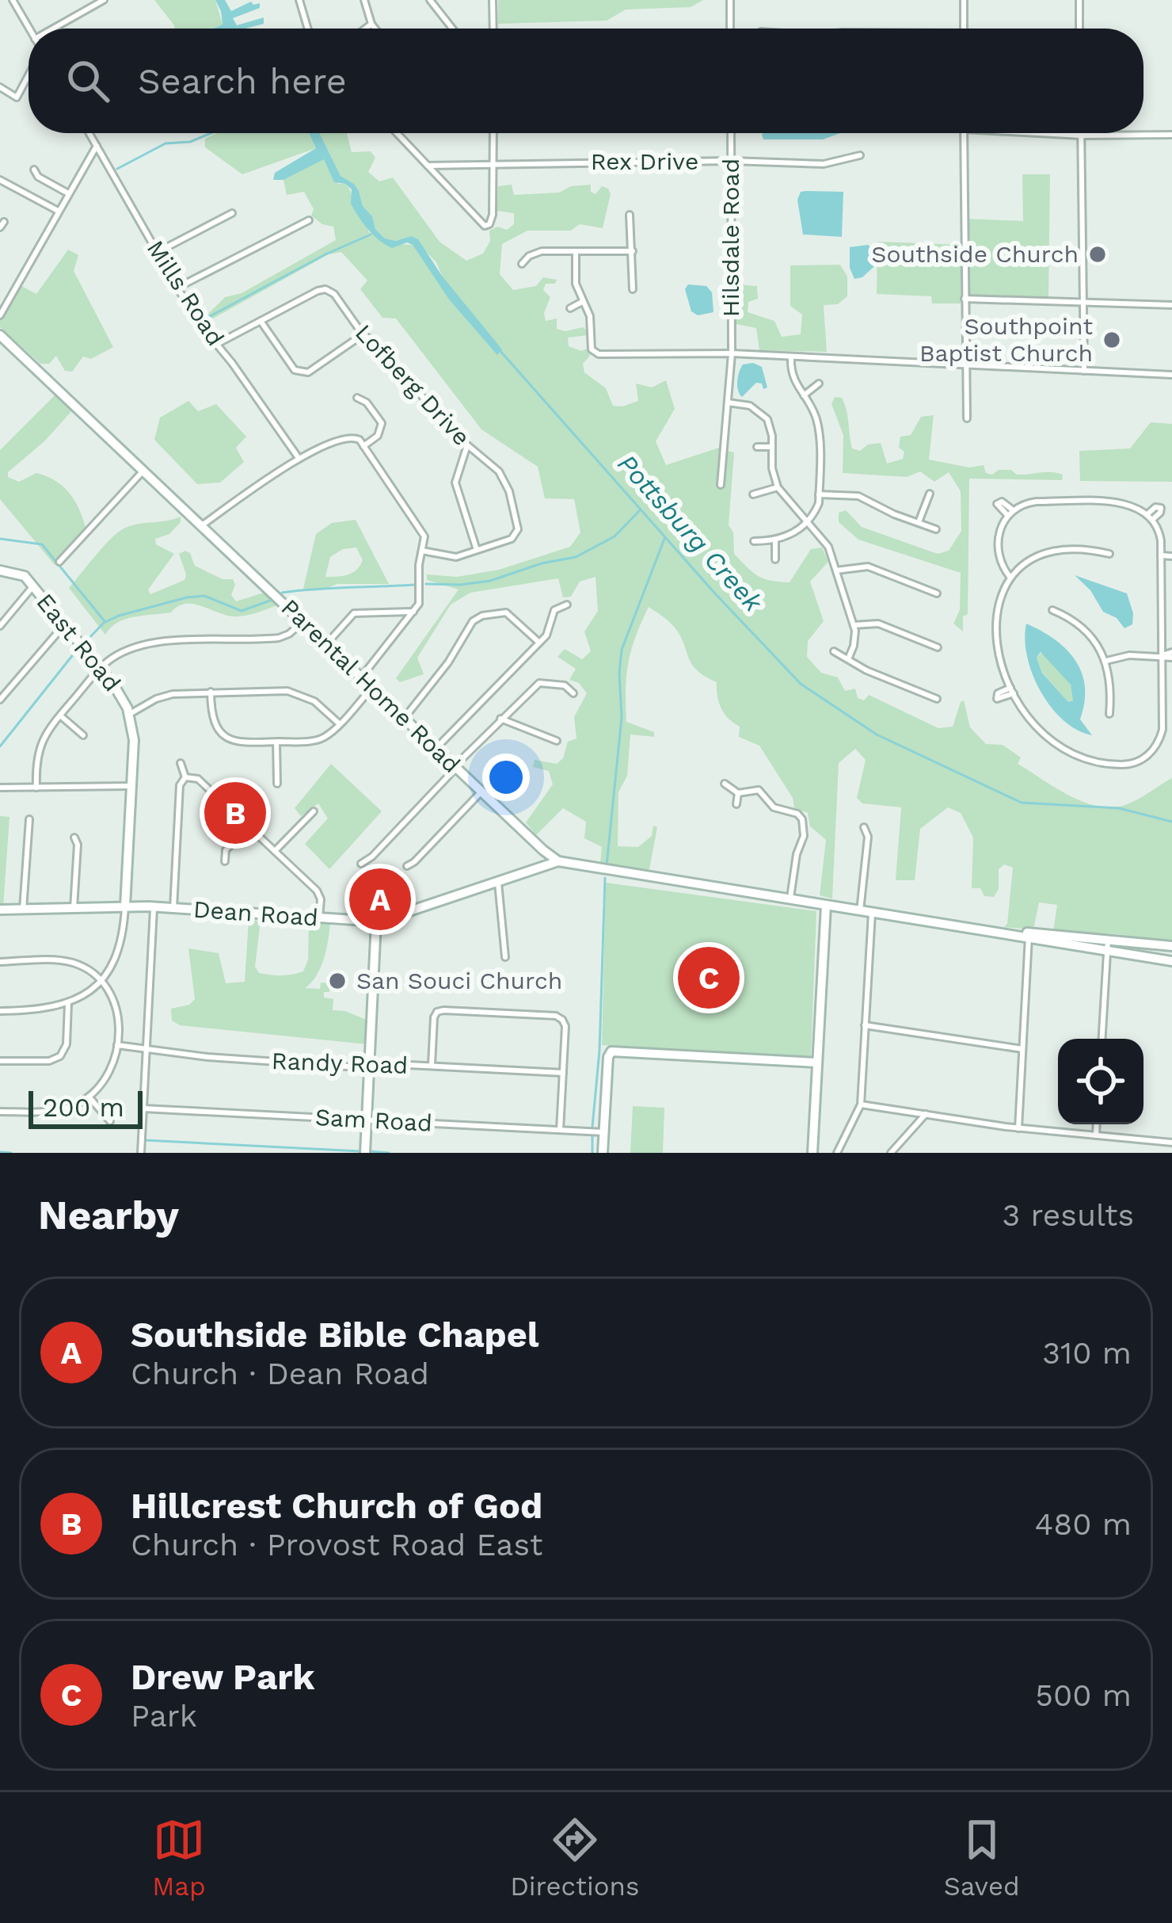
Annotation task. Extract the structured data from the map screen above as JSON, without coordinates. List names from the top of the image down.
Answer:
{
  "streets": {
    "street": [
      "Rex Drive",
      "Hilsdale Road",
      "Mills Road",
      "Lofberg Drive",
      "East Road",
      "Parental Home Road",
      "Dean Road",
      "Randy Road",
      "Sam Road"
    ]
  },
  "crossings": [
    ["Rex Drive", "Hilsdale Road"],
    ["East Road", "Dean Road"],
    ["Parental Home Road", "Dean Road"]
  ],
  "water": ["Pottsburg Creek"],
  "places": ["Southside Church", "Southpoint Baptist Church", "San Souci Church"],
  "scale_bar": "200 m",
  "page": {
    "search": "Search here",
    "pins": ["B", "A", "C"],
    "scale": "200 m",
    "heading": ["Nearby", "3 results"],
    "list": [
      {
        "mark": "A",
        "name": "Southside Bible Chapel",
        "note": "Church · Dean Road",
        "value": "310 m"
      },
      {
        "mark": "B",
        "name": "Hillcrest Church of God",
        "note": "Church · Provost Road East",
        "value": "480 m"
      },
      {
        "mark": "C",
        "name": "Drew Park",
        "note": "Park",
        "value": "500 m"
      }
    ],
    "nav": ["Map", "Directions", "Saved"]
  }
}
